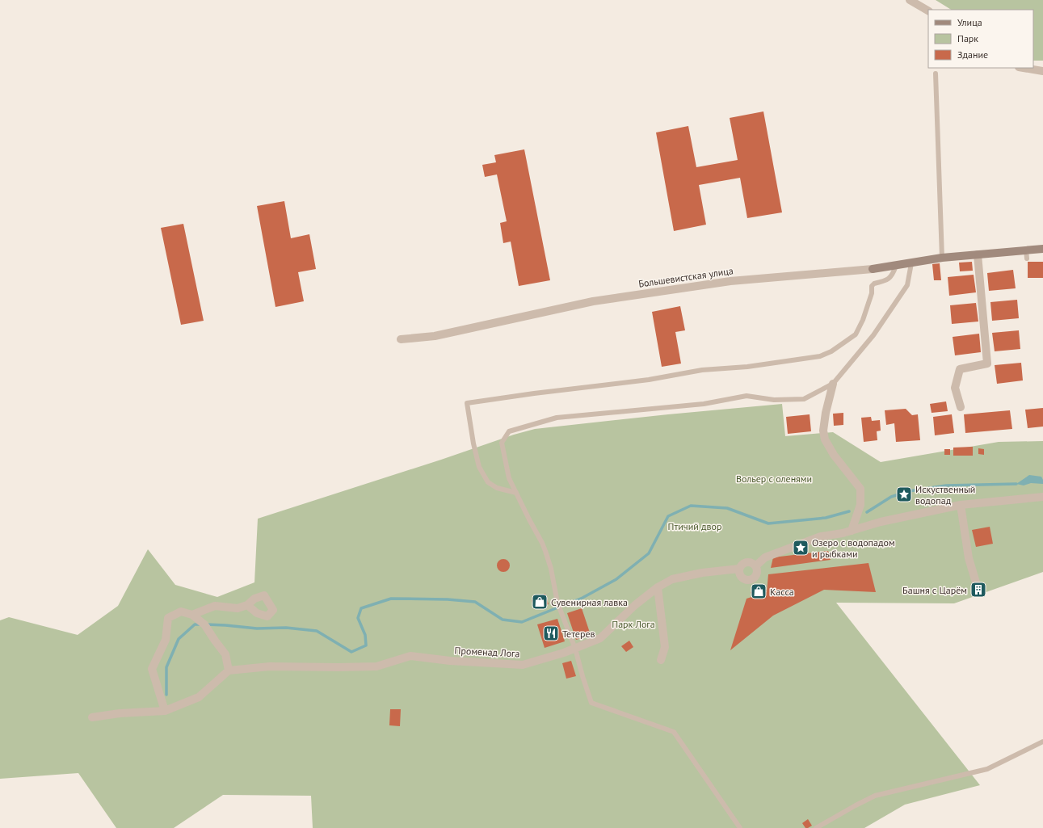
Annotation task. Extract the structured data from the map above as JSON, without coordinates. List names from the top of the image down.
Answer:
{
  "streets": {
    "street": ["Большевистская улица", "Променад Лога"]
  },
  "parks": ["Вольер с оленями", "Птичий двор", "Парк Лога"],
  "places": {
    "place": ["Искуственный водопад", "Озеро с водопадом и рыбками"],
    "building": ["Башня с Царём"],
    "shop": ["Касса", "Сувенирная лавка"],
    "restaurant": ["Тетерев"]
  },
  "legend": ["Улица", "Парк", "Здание"]
}
